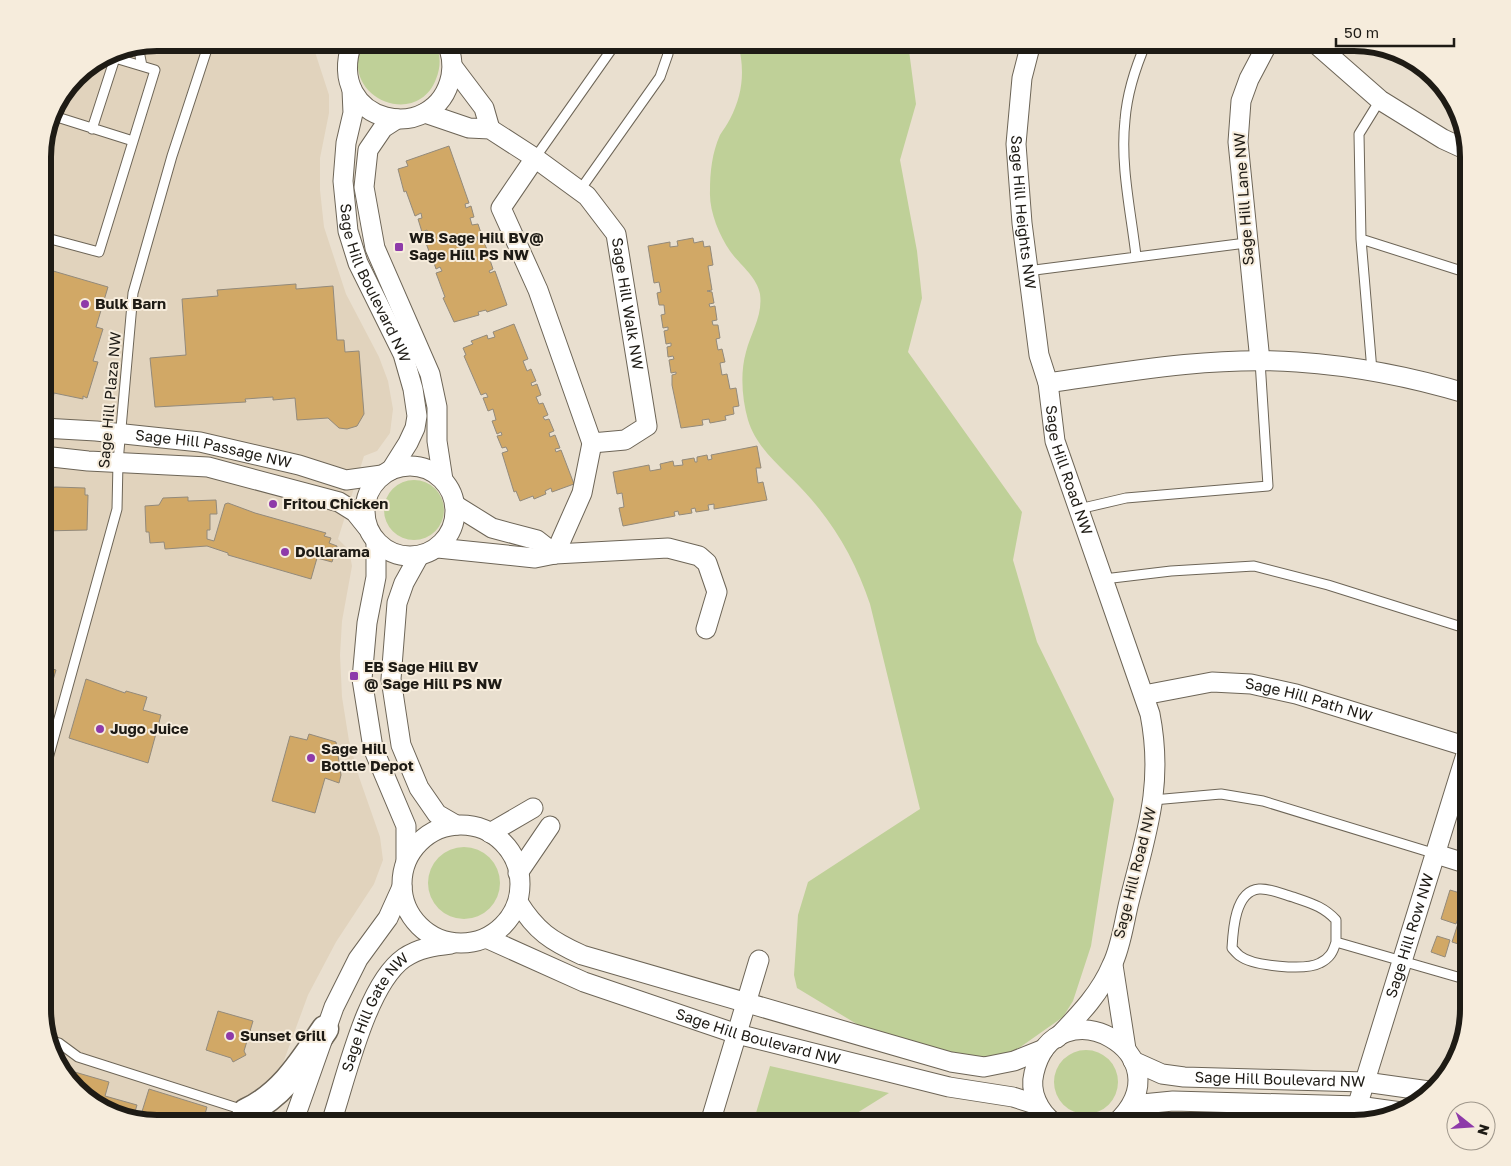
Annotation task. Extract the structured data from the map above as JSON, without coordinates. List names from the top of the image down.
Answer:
{
  "streets": {
    "street": [
      "Sage Hill Lane NW",
      "Sage Hill Heights NW",
      "Sage Hill Boulevard NW",
      "Sage Hill Walk NW",
      "Sage Hill Passage NW",
      "Sage Hill Road NW",
      "Sage Hill Path NW",
      "Sage Hill Row NW",
      "Sage Hill Gate NW"
    ],
    "lane": ["Sage Hill Plaza NW"]
  },
  "crossings": [
    ["Sage Hill Lane NW", "Sage Hill Road NW"],
    ["Sage Hill Heights NW", "Sage Hill Road NW"],
    ["Sage Hill Boulevard NW", "Sage Hill Passage NW"],
    ["Sage Hill Boulevard NW", "Sage Hill Road NW"],
    ["Sage Hill Boulevard NW", "Sage Hill Row NW"],
    ["Sage Hill Boulevard NW", "Sage Hill Gate NW"],
    ["Sage Hill Plaza NW", "Sage Hill Passage NW"],
    ["Sage Hill Road NW", "Sage Hill Path NW"]
  ],
  "places": {
    "transit": ["WB Sage Hill BV@ Sage Hill PS NW", "EB Sage Hill BV @ Sage Hill PS NW"],
    "other": [
      "Bulk Barn",
      "Fritou Chicken",
      "Dollarama",
      "Jugo Juice",
      "Sage Hill Bottle Depot",
      "Sunset Grill"
    ]
  },
  "scale_bar": "50 m",
  "north": "right"
}
